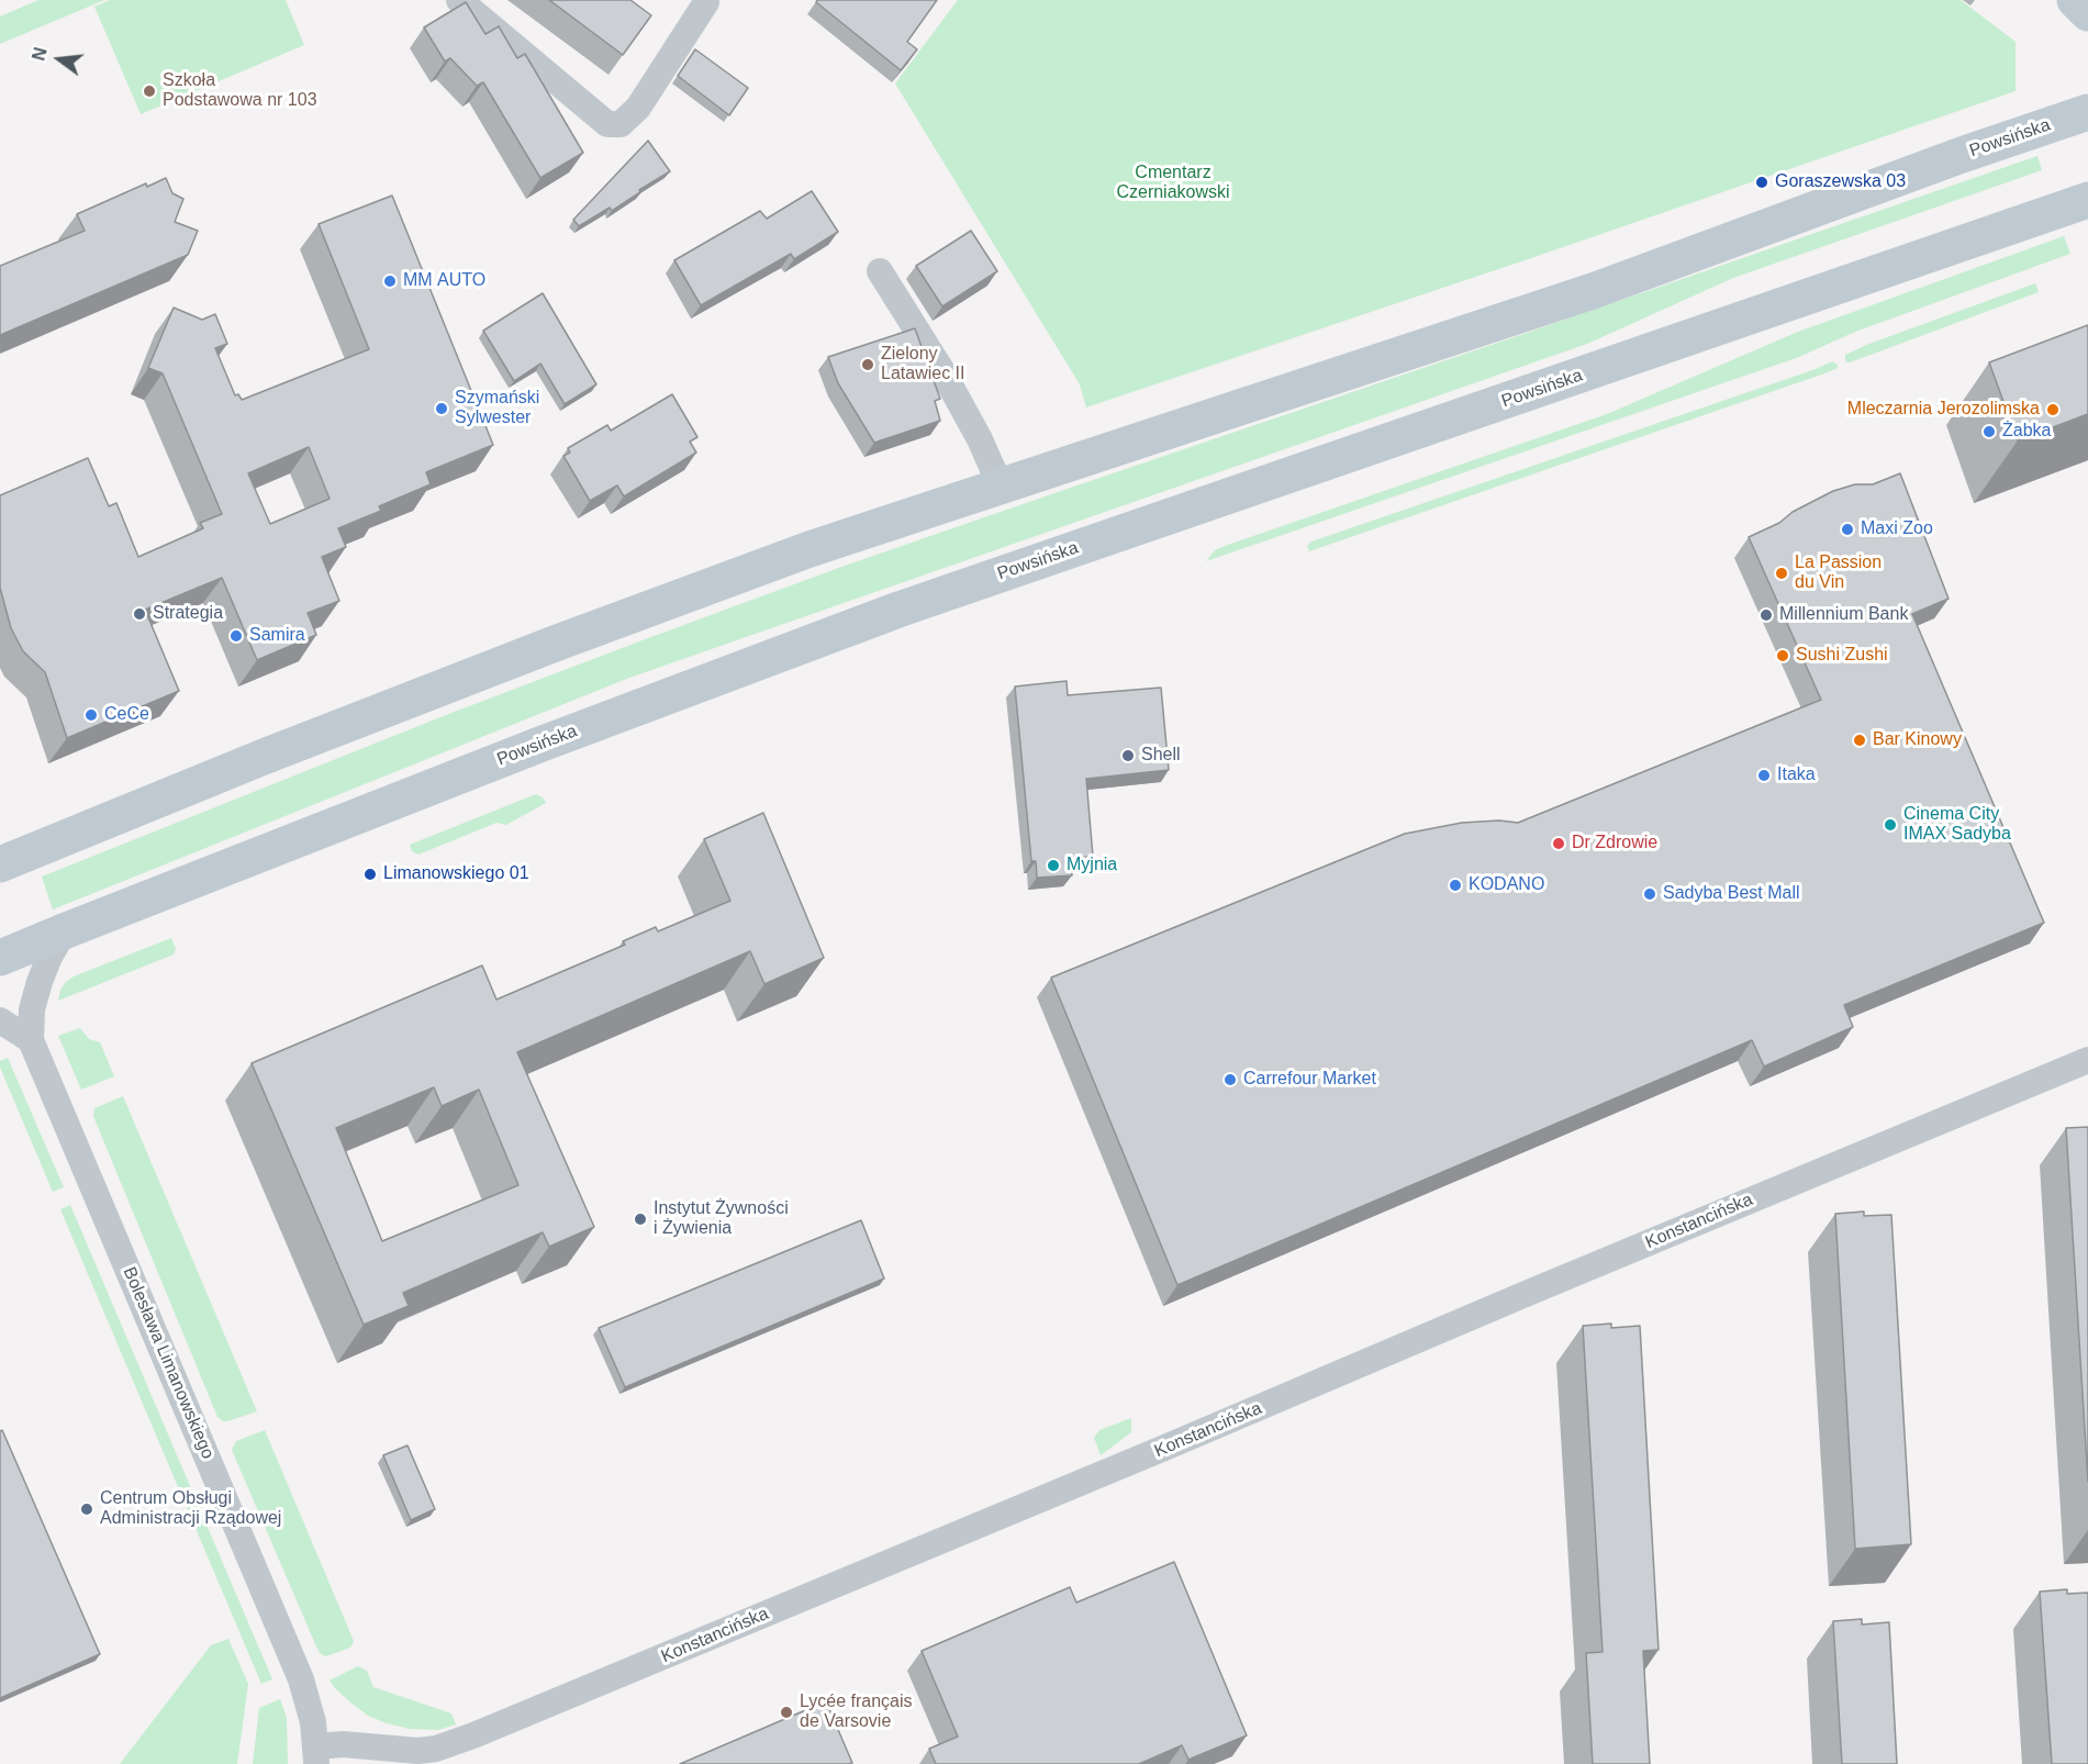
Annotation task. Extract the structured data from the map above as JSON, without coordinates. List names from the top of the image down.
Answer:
{
  "streets": {
    "main road": ["Powsińska"],
    "street": ["Konstancińska", "Bolesława Limanowskiego"]
  },
  "crossings": [
    ["Powsińska", "Bolesława Limanowskiego"],
    ["Konstancińska", "Bolesława Limanowskiego"]
  ],
  "parks": ["Cmentarz Czerniakowski"],
  "places": [
    "Szkoła Podstawowa nr 103",
    "Goraszewska 03",
    "MM AUTO",
    "Zielony Latawiec II",
    "Szymański Sylwester",
    "Mleczarnia Jerozolimska",
    "Żabka",
    "Maxi Zoo",
    "La Passion du Vin",
    "Strategia",
    "Millennium Bank",
    "Samira",
    "Sushi Zushi",
    "CeCe",
    "Bar Kinowy",
    "Shell",
    "Itaka",
    "Cinema City IMAX Sadyba",
    "Dr Zdrowie",
    "Myjnia",
    "Limanowskiego 01",
    "KODANO",
    "Sadyba Best Mall",
    "Carrefour Market",
    "Instytut Żywności i Żywienia",
    "Centrum Obsługi Administracji Rządowej",
    "Lycée français de Varsovie"
  ],
  "north": "left"
}
